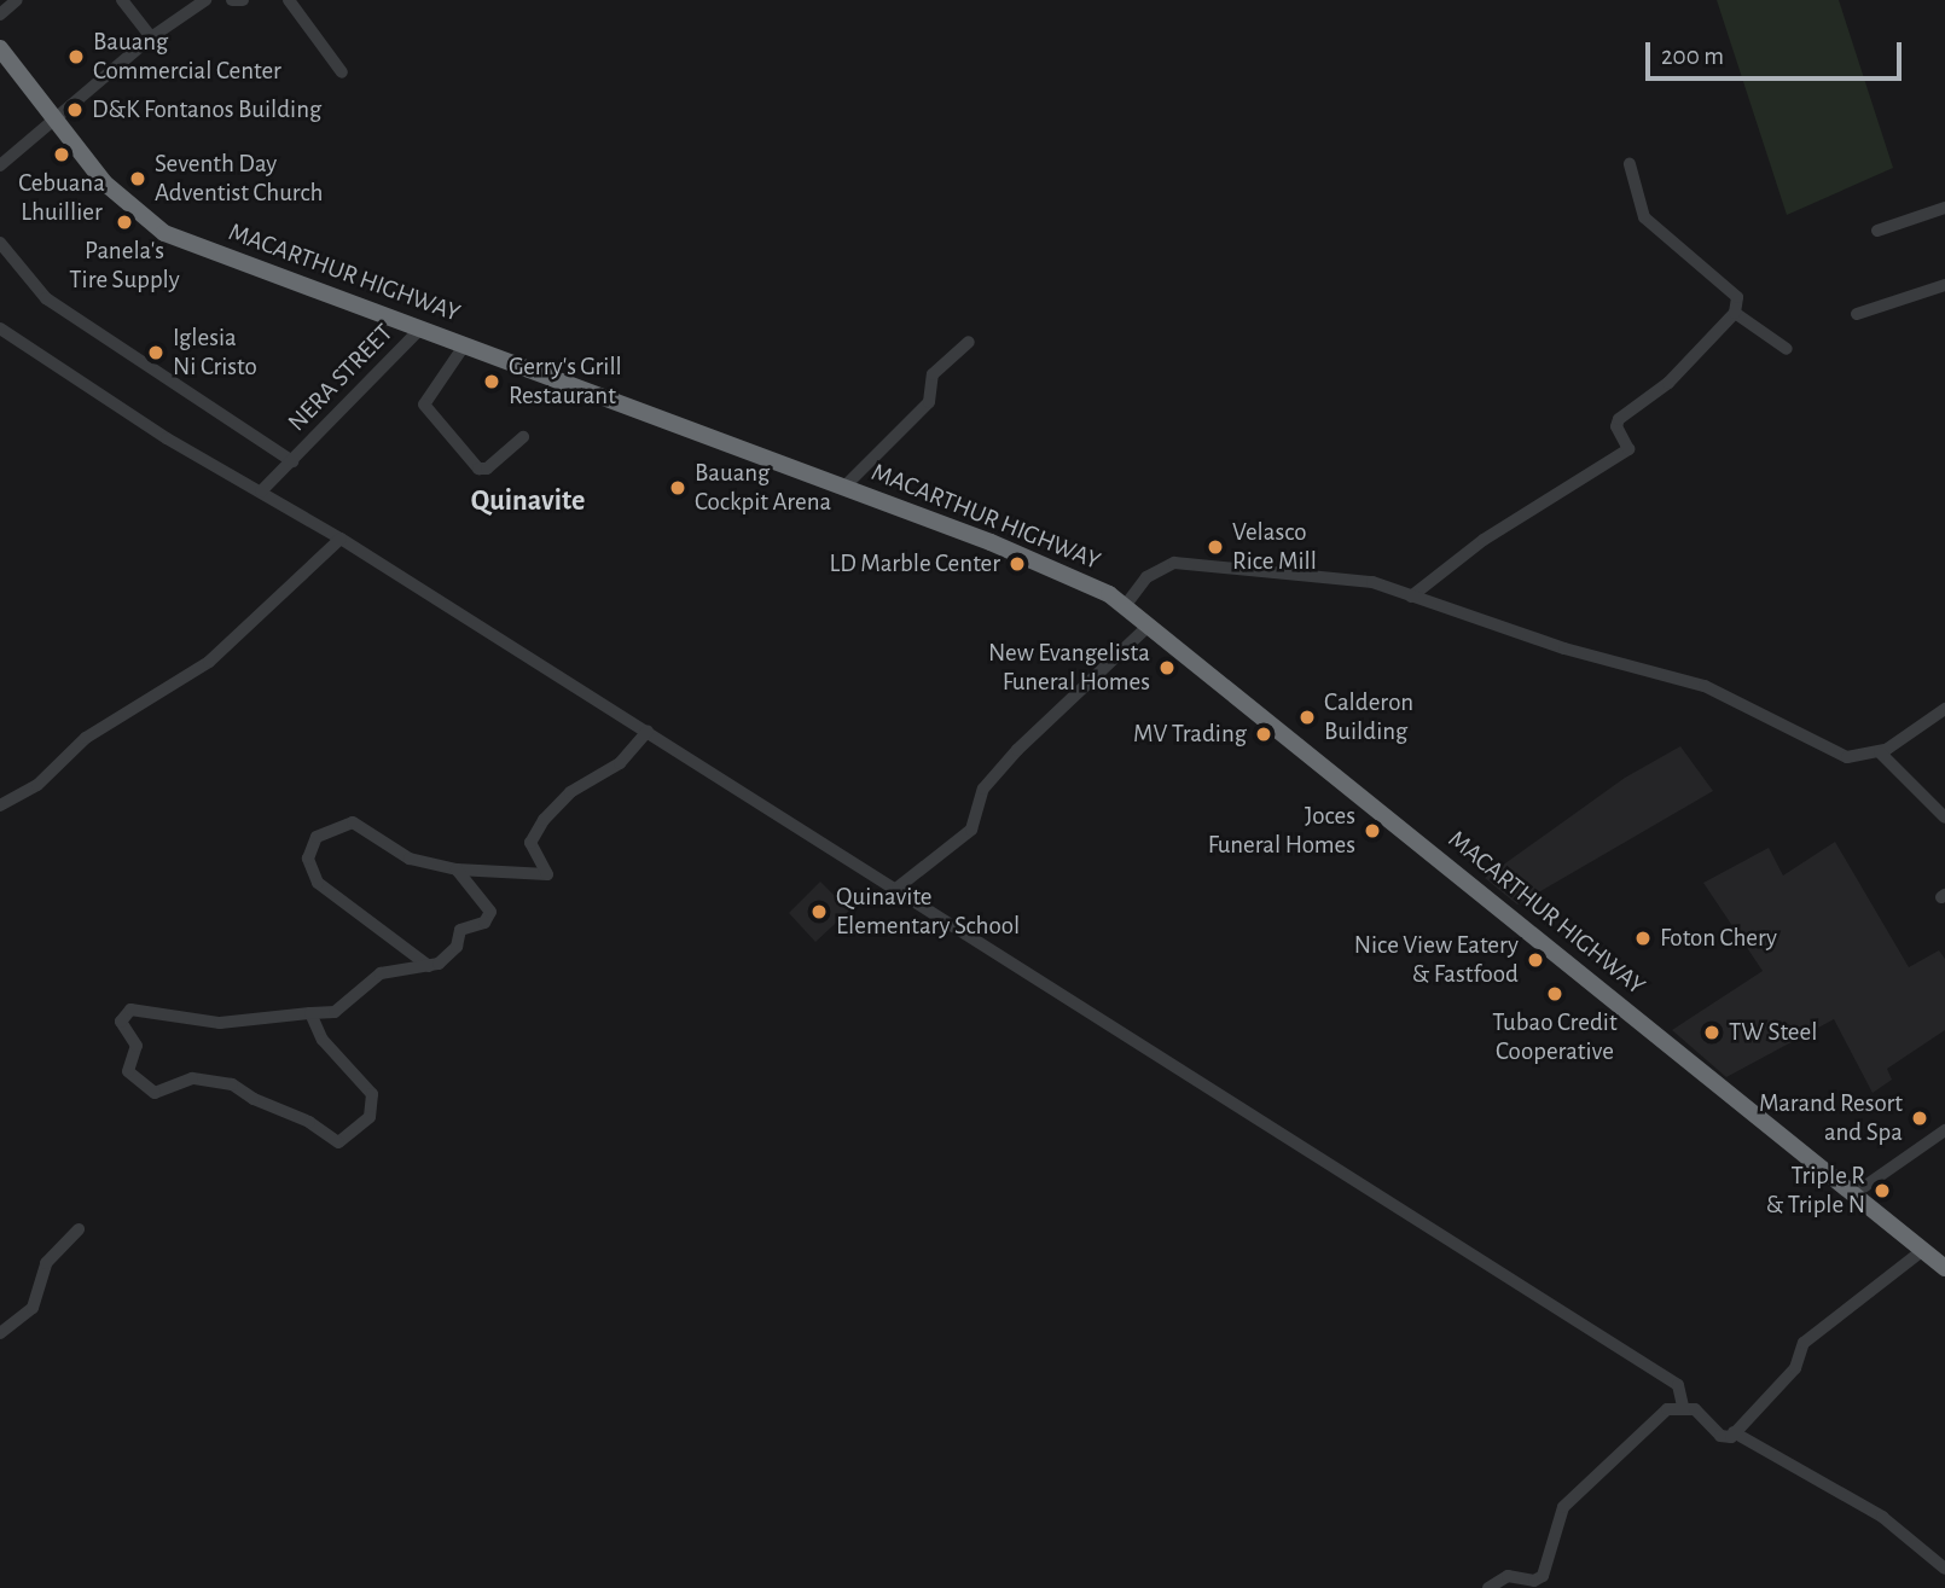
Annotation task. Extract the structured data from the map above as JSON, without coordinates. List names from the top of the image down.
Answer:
{
  "streets": {
    "highway": ["MACARTHUR HIGHWAY"],
    "street": ["NERA STREET"]
  },
  "crossings": [
    ["MACARTHUR HIGHWAY", "NERA STREET"]
  ],
  "districts": ["Quinavite"],
  "places": [
    "Bauang Commercial Center",
    "D&K Fontanos Building",
    "Cebuana Lhuillier",
    "Seventh Day Adventist Church",
    "Panela's Tire Supply",
    "Iglesia Ni Cristo",
    "Gerry's Grill Restaurant",
    "Bauang Cockpit Arena",
    "Velasco Rice Mill",
    "LD Marble Center",
    "New Evangelista Funeral Homes",
    "Calderon Building",
    "MV Trading",
    "Joces Funeral Homes",
    "Quinavite Elementary School",
    "Foton Chery",
    "Nice View Eatery & Fastfood",
    "Tubao Credit Cooperative",
    "TW Steel",
    "Marand Resort and Spa",
    "Triple R & Triple N"
  ],
  "scale_bar": "200 m"
}
